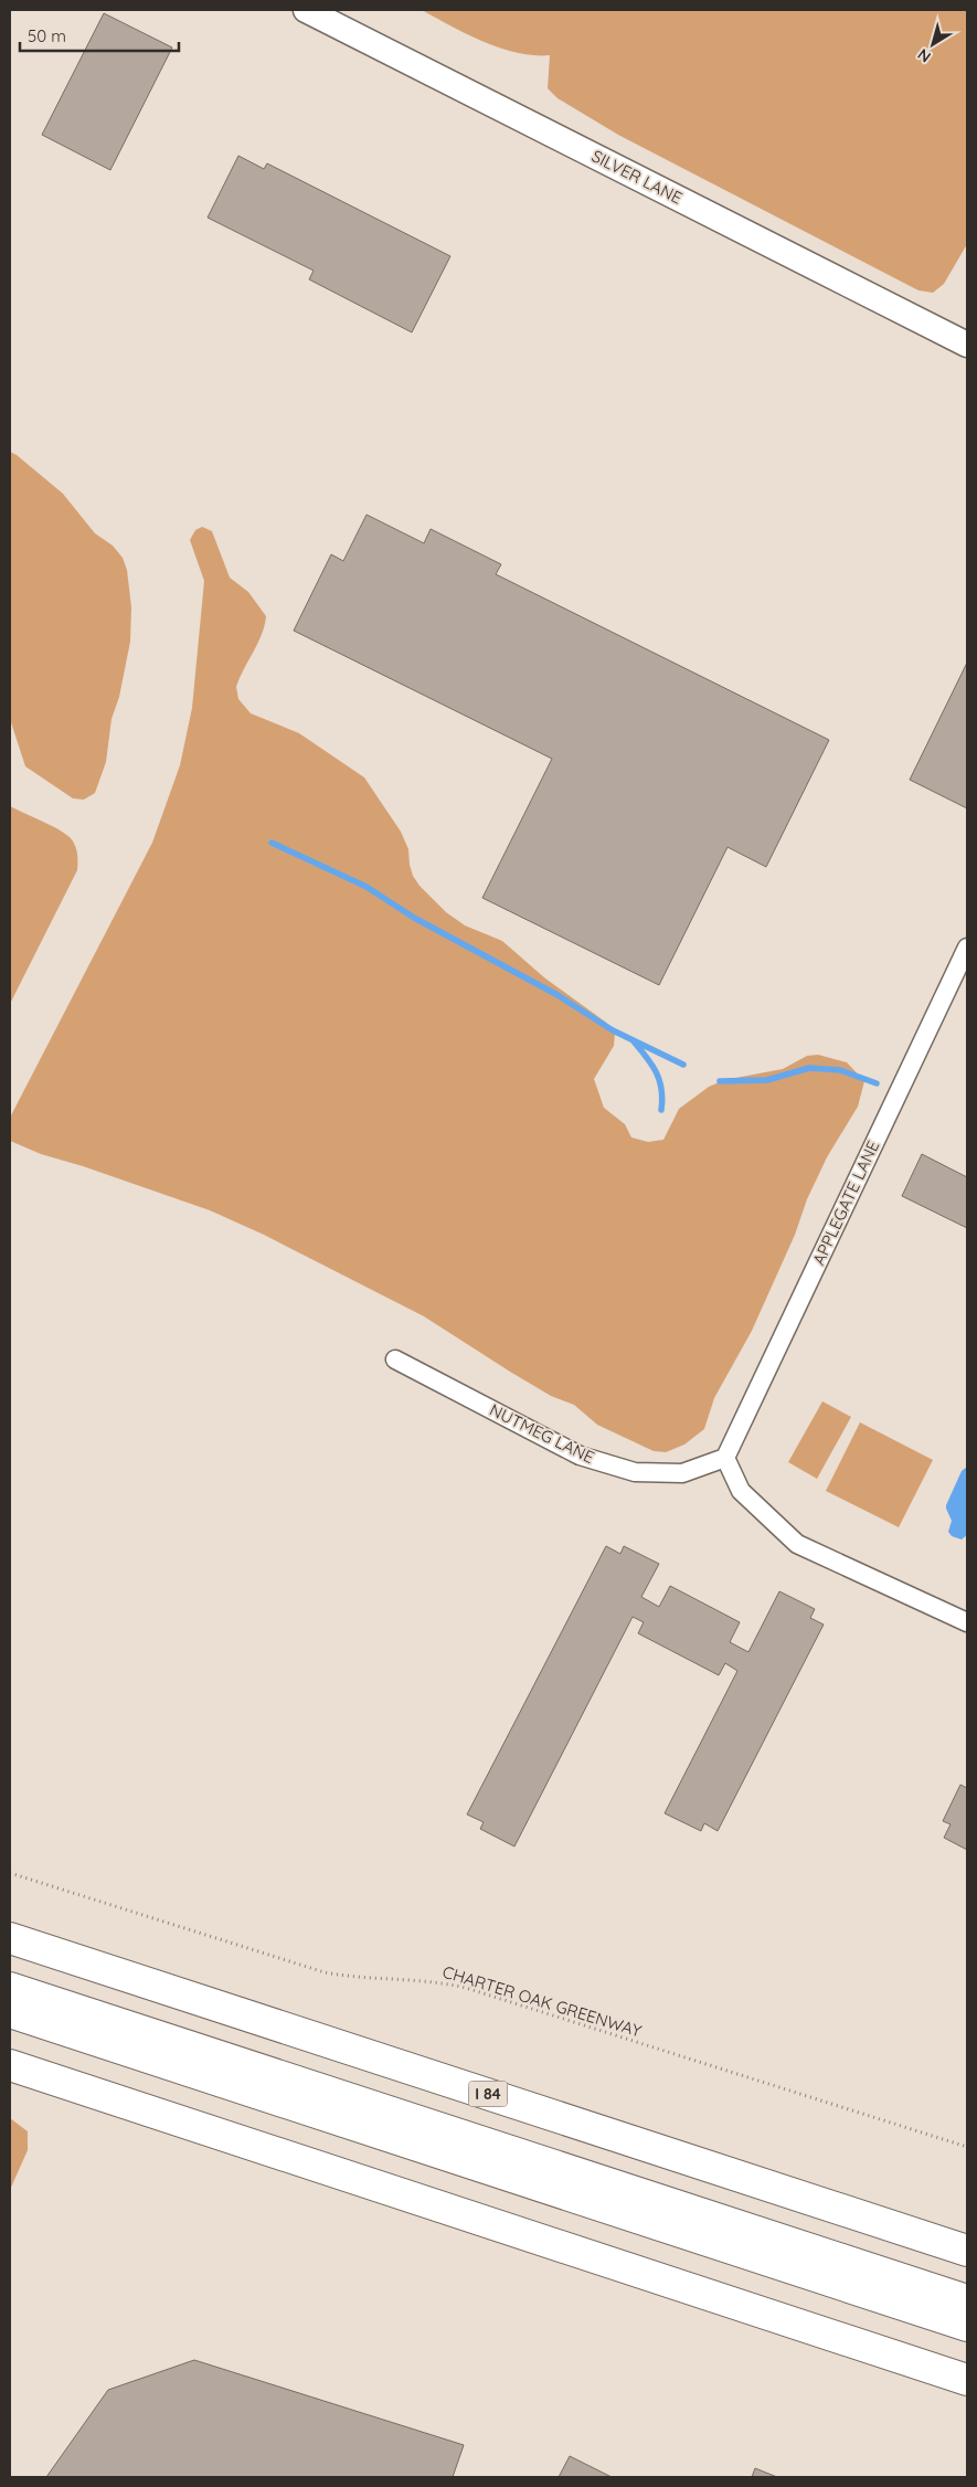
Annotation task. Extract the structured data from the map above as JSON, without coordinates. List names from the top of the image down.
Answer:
{
  "streets": {
    "highway": ["I 84"],
    "main road": ["SILVER LANE"],
    "street": ["APPLEGATE LANE", "NUTMEG LANE"],
    "path": ["CHARTER OAK GREENWAY"]
  },
  "crossings": [
    ["APPLEGATE LANE", "NUTMEG LANE"]
  ],
  "scale_bar": "50 m",
  "north": "bottom left"
}
